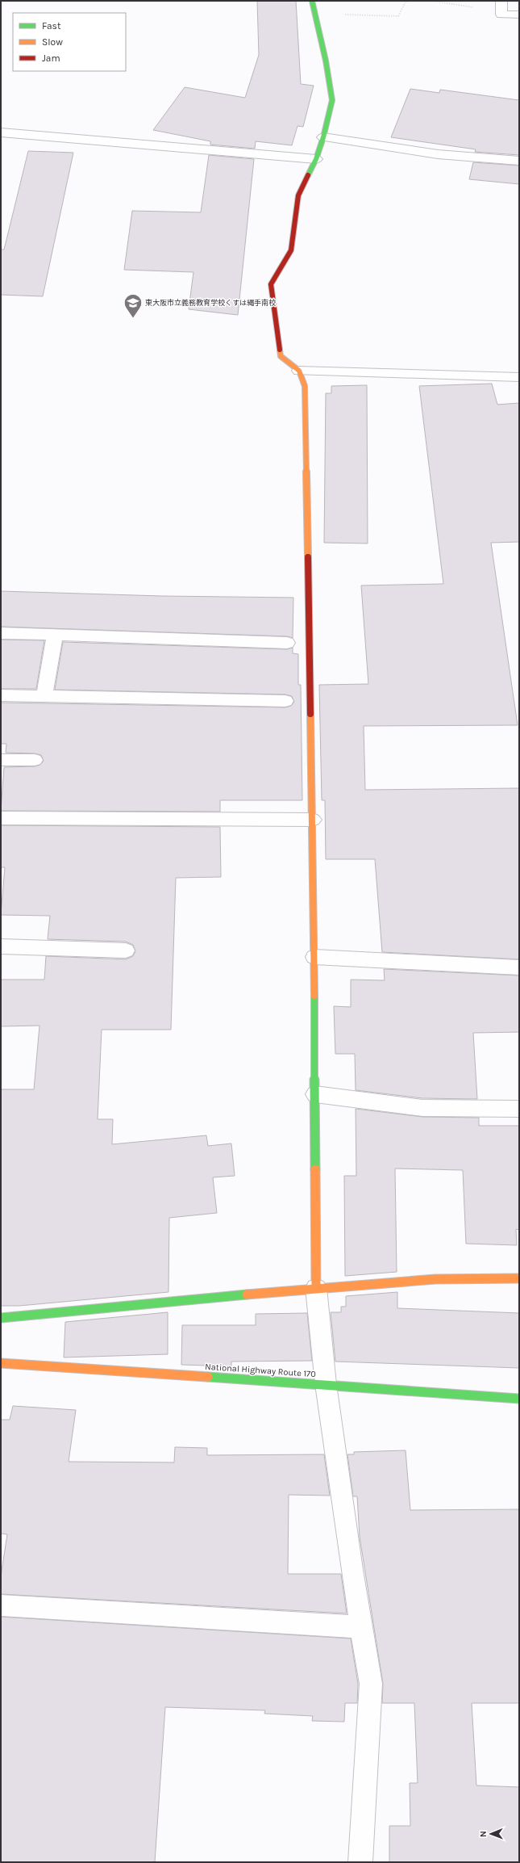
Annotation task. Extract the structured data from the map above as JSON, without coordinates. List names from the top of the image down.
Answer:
{
  "streets": {
    "main road": ["National Highway Route 170"]
  },
  "places": {
    "school or university": ["東大阪市立義務教育学校くすは縄手南校"]
  },
  "legend": ["Fast", "Slow", "Jam"],
  "north": "left"
}
